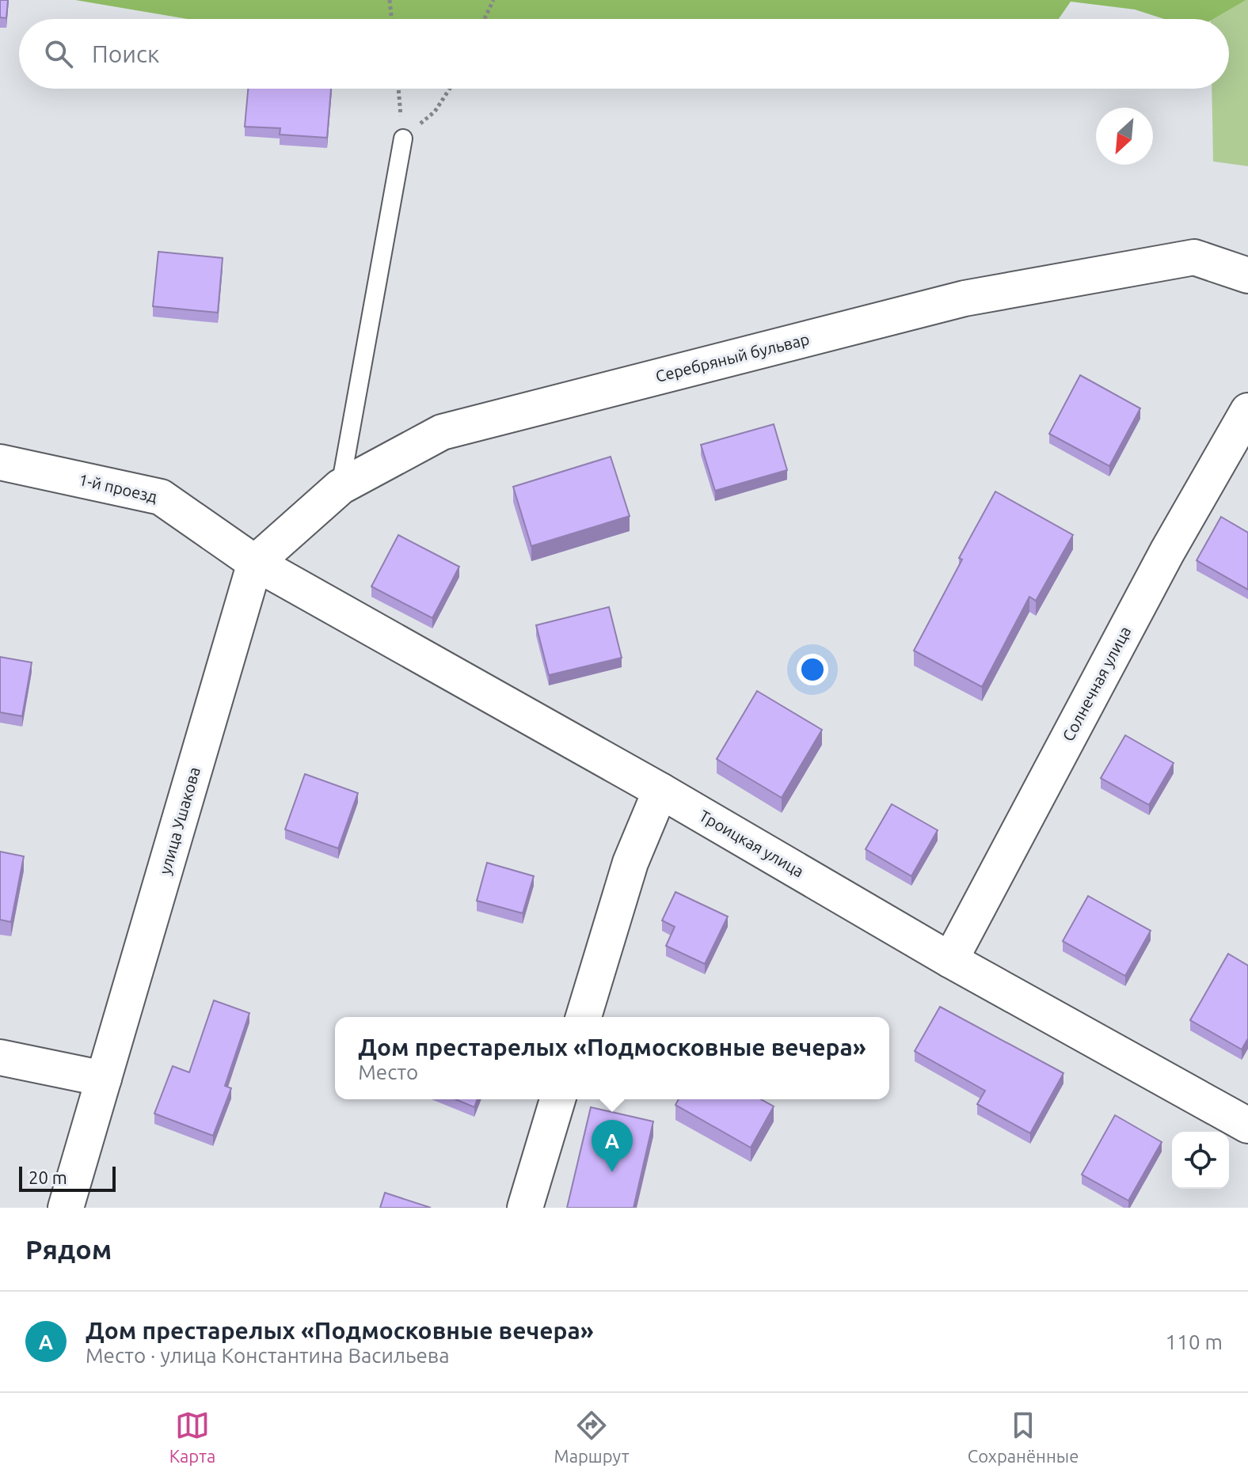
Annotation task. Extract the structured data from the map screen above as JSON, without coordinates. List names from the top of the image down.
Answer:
{
  "streets": {
    "street": [
      "Серебряный бульвар",
      "1-й проезд",
      "Солнечная улица",
      "улица Ушакова",
      "Троицкая улица"
    ]
  },
  "crossings": [
    ["Серебряный бульвар", "1-й проезд"],
    ["Серебряный бульвар", "улица Ушакова"],
    ["Серебряный бульвар", "Троицкая улица"],
    ["1-й проезд", "улица Ушакова"],
    ["1-й проезд", "Троицкая улица"],
    ["Солнечная улица", "Троицкая улица"],
    ["улица Ушакова", "Троицкая улица"]
  ],
  "scale_bar": "20 m",
  "north": "bottom left",
  "page": {
    "search": "Поиск",
    "popup": ["Дом престарелых «Подмосковные вечера»", "Место"],
    "pins": "A",
    "scale": "20 m",
    "heading": "Рядом",
    "list": [
      {
        "mark": "A",
        "name": "Дом престарелых «Подмосковные вечера»",
        "note": "Место · улица Константина Васильева",
        "value": "110 m"
      }
    ],
    "nav": ["Карта", "Маршрут", "Сохранённые"]
  }
}
